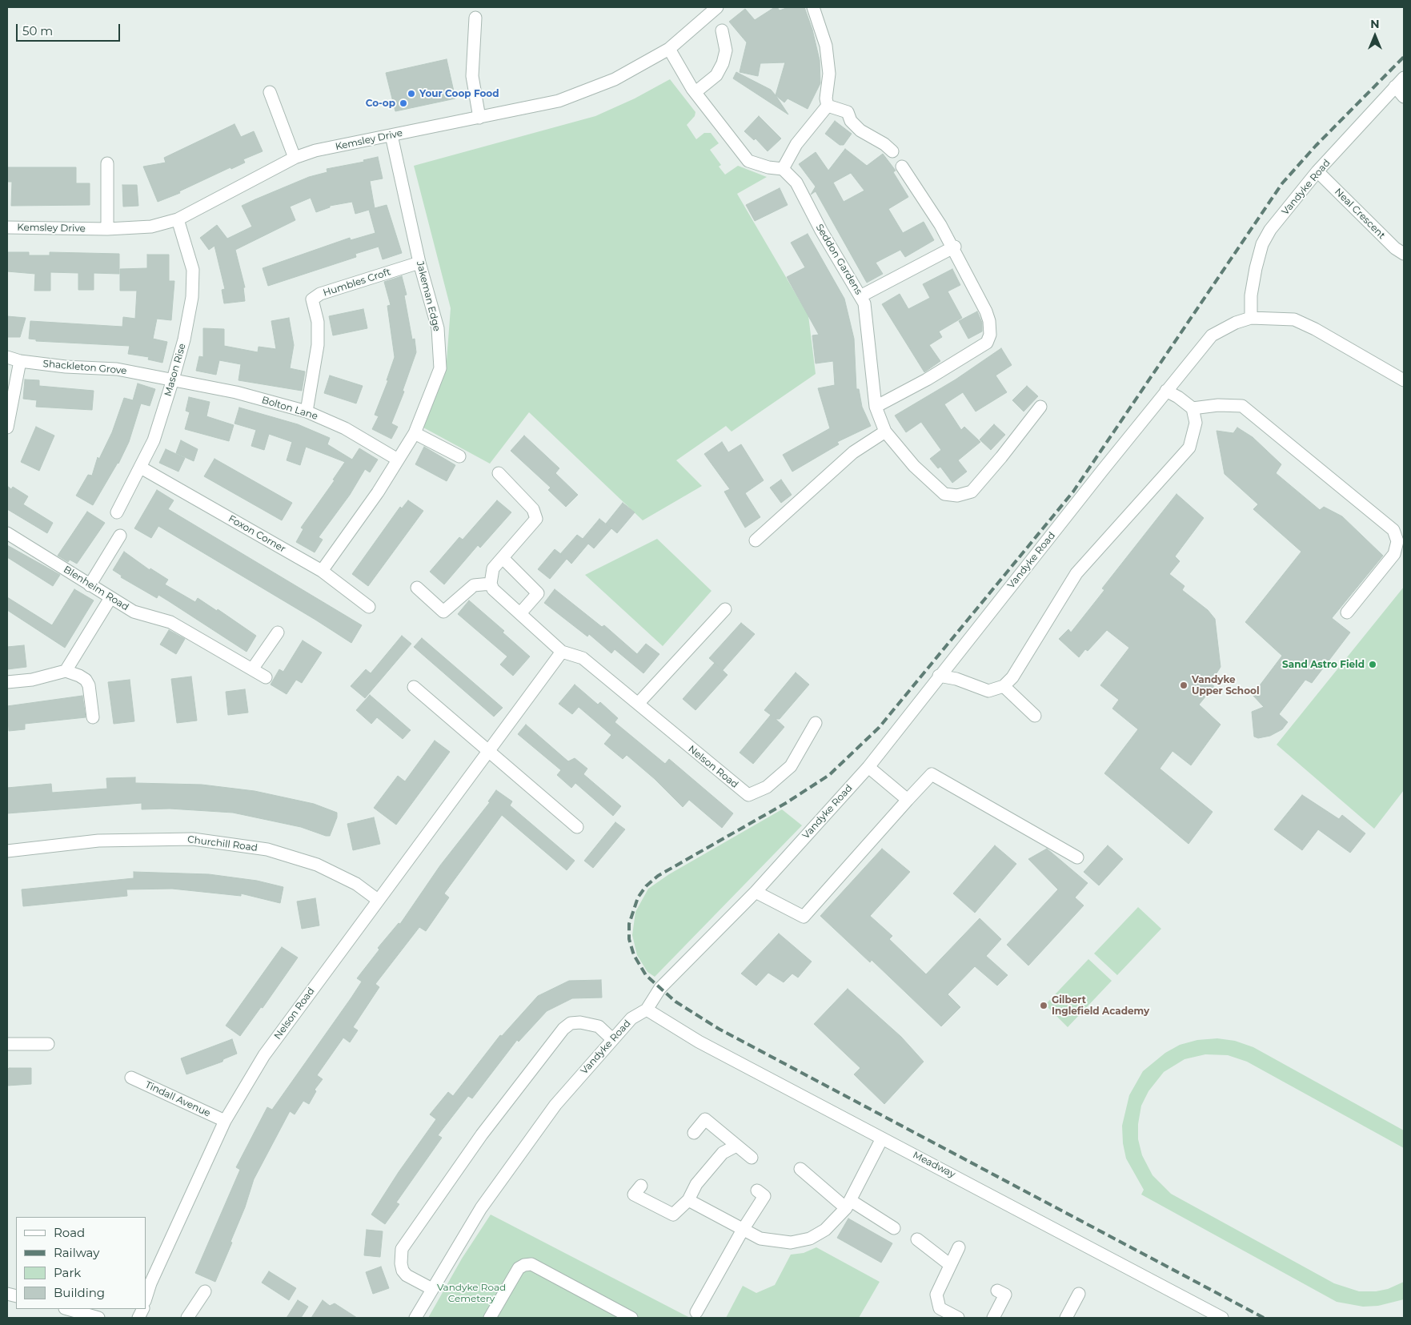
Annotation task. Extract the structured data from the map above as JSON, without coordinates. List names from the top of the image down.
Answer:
{
  "streets": {
    "street": [
      "Kemsley Drive",
      "Vandyke Road",
      "Neal Crescent",
      "Seddon Gardens",
      "Humbles Croft",
      "Jakeman Edge",
      "Shackleton Grove",
      "Mason Rise",
      "Bolton Lane",
      "Foxon Corner",
      "Blenheim Road",
      "Nelson Road",
      "Churchill Road",
      "Tindall Avenue",
      "Meadway"
    ]
  },
  "crossings": [
    ["Kemsley Drive", "Jakeman Edge"],
    ["Kemsley Drive", "Mason Rise"],
    ["Vandyke Road", "Neal Crescent"],
    ["Vandyke Road", "Meadway"],
    ["Humbles Croft", "Jakeman Edge"],
    ["Humbles Croft", "Bolton Lane"],
    ["Jakeman Edge", "Bolton Lane"],
    ["Jakeman Edge", "Foxon Corner"],
    ["Shackleton Grove", "Mason Rise"],
    ["Shackleton Grove", "Bolton Lane"],
    ["Mason Rise", "Bolton Lane"],
    ["Mason Rise", "Foxon Corner"],
    ["Nelson Road", "Churchill Road"],
    ["Nelson Road", "Tindall Avenue"]
  ],
  "parks": ["Vandyke Road Cemetery"],
  "places": [
    "Your Coop Food",
    "Co-op",
    "Sand Astro Field",
    "Vandyke Upper School",
    "Gilbert Inglefield Academy"
  ],
  "legend": [
    "Road",
    "Railway",
    "Park",
    "Building"
  ],
  "scale_bar": "50 m",
  "north": "top"
}
